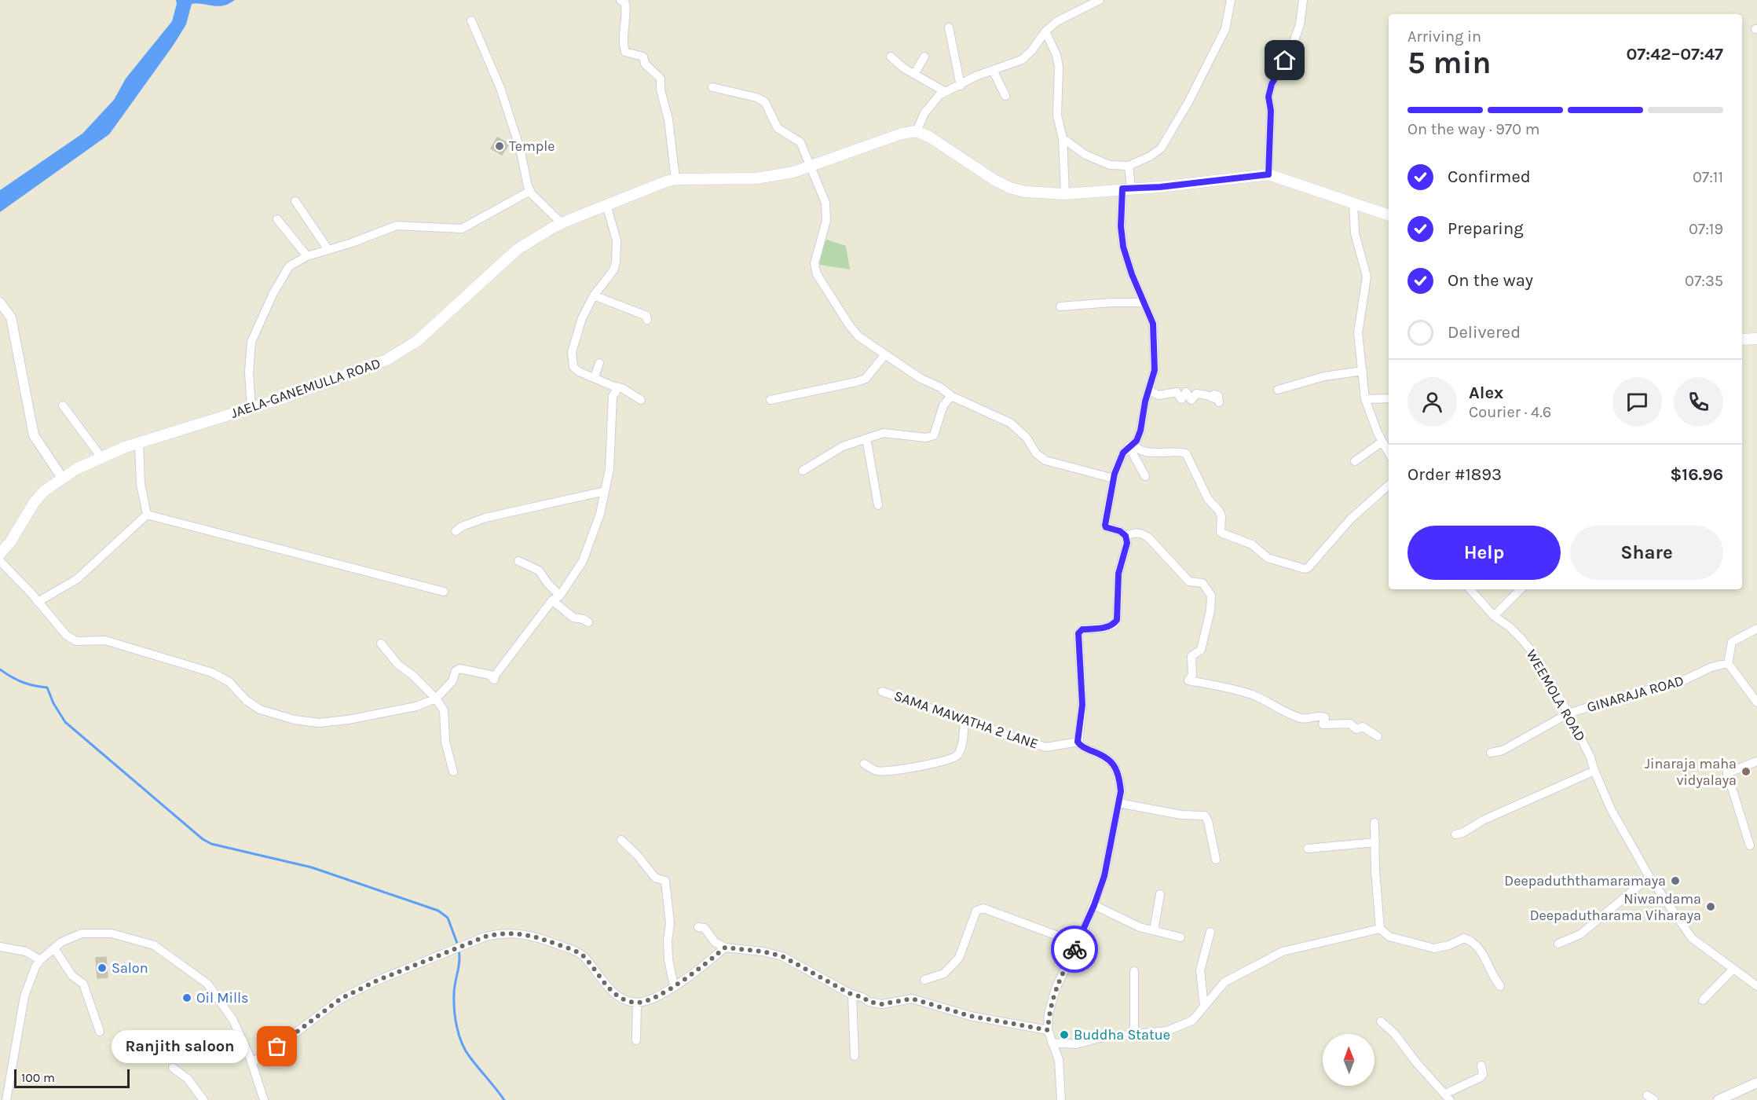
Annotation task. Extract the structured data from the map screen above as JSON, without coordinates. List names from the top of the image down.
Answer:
{
  "streets": {
    "main road": ["JAELA-GANEMULLA ROAD"],
    "street": ["GINARAJA ROAD", "WEEMOLA ROAD", "SAMA MAWATHA 2 LANE"]
  },
  "crossings": [
    ["GINARAJA ROAD", "WEEMOLA ROAD"]
  ],
  "places": [
    "Temple",
    "Jinaraja maha vidyalaya",
    "Deepaduththamaramaya",
    "Niwandama Deepadutharama Viharaya",
    "Salon",
    "Oil Mills",
    "Buddha Statue",
    "Ranjith saloon"
  ],
  "scale_bar": "100 m",
  "north": "top",
  "page": {
    "heading": ["5 min", "Arriving in", "07:42–07:47"],
    "panel": [
      "Alex",
      "Courier · 4.6",
      "Order #1893",
      "$16.96"
    ],
    "bar": "On the way · 970 m",
    "list": [
      ["Confirmed", "07:11"],
      ["Preparing", "07:19"],
      ["On the way", "07:35"],
      "Delivered"
    ],
    "buttons": ["Help", "Share"],
    "bubble": "Ranjith saloon",
    "scale": "100 m"
  }
}
